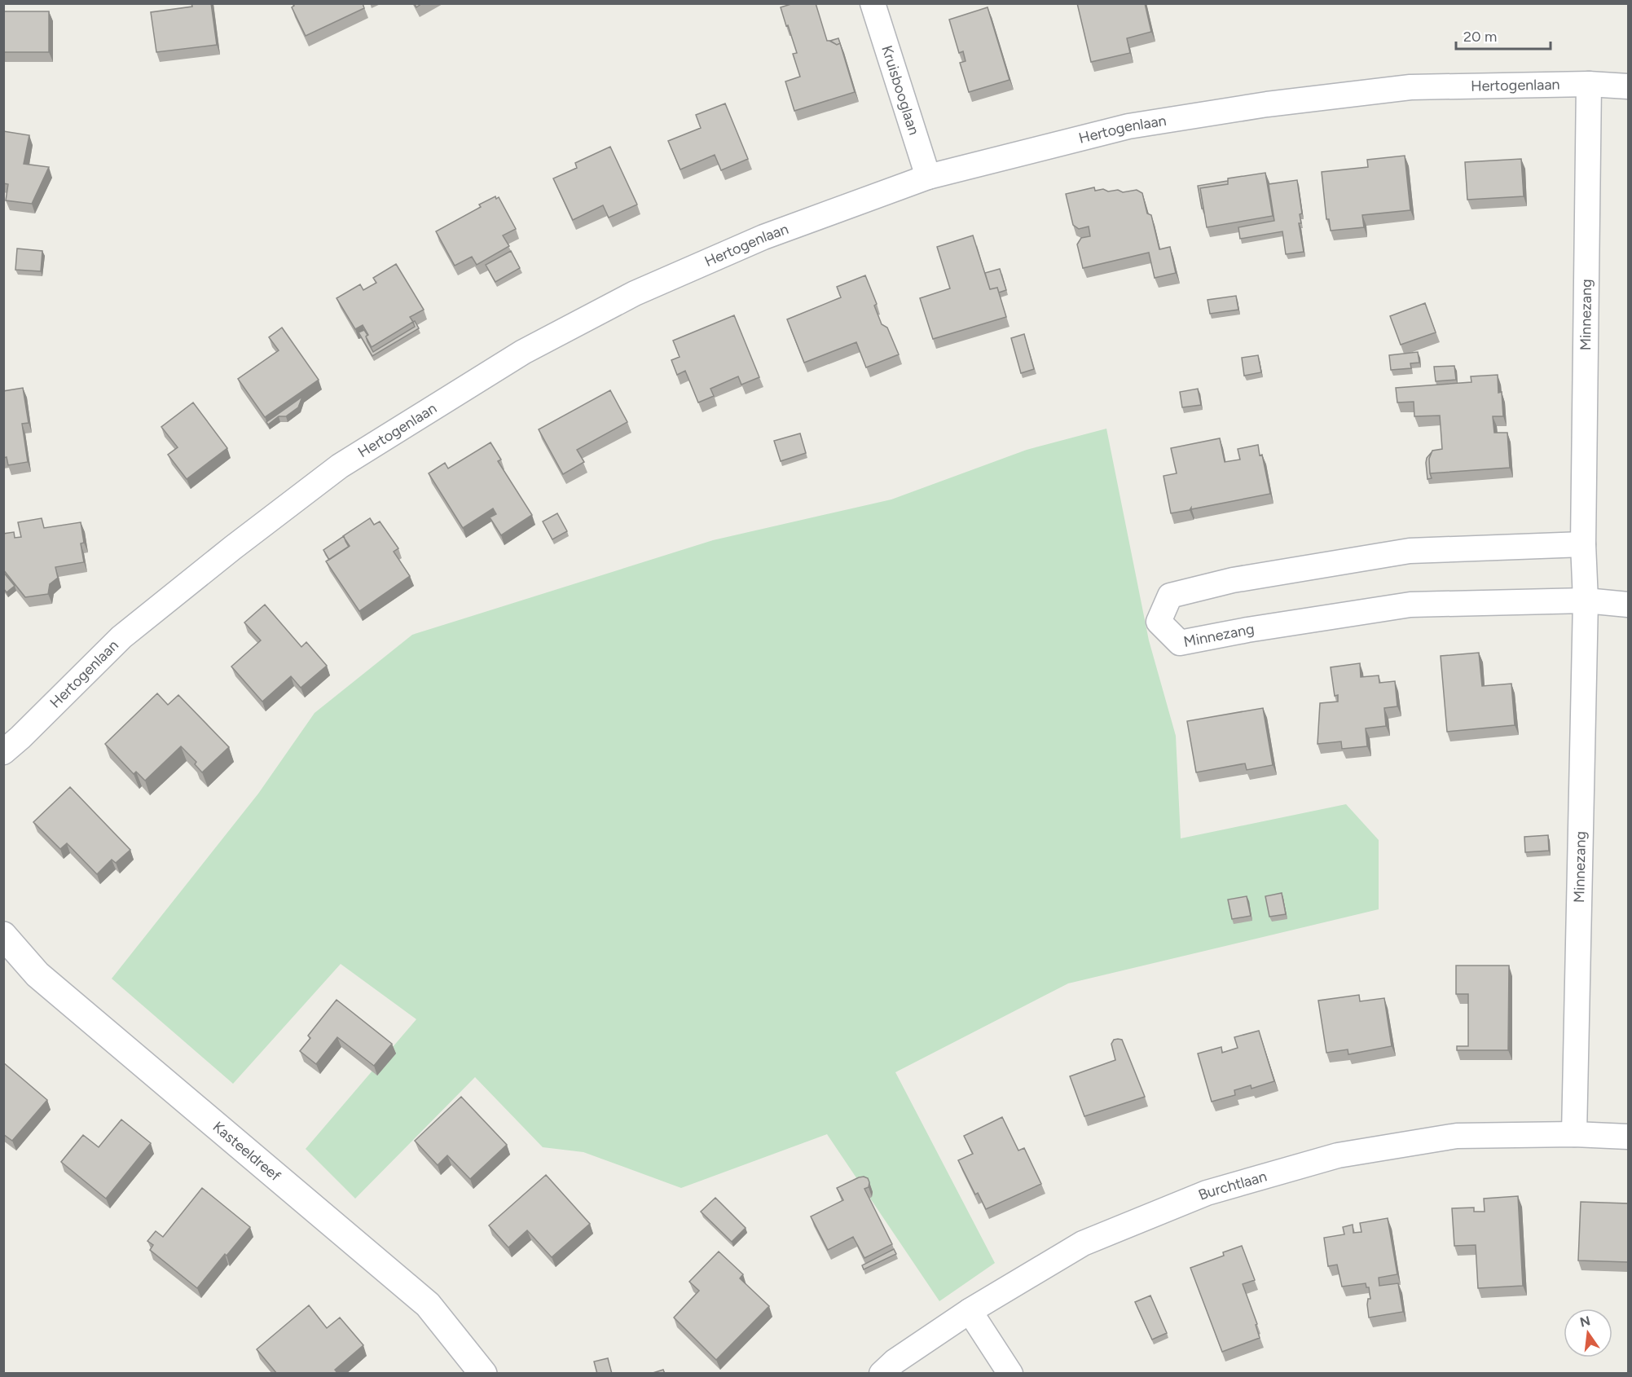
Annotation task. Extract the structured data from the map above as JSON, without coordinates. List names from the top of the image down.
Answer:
{
  "streets": {
    "street": [
      "Hertogenlaan",
      "Kruisbooglaan",
      "Minnezang",
      "Kasteeldreef",
      "Burchtlaan"
    ]
  },
  "crossings": [
    ["Hertogenlaan", "Kruisbooglaan"],
    ["Hertogenlaan", "Minnezang"],
    ["Minnezang", "Burchtlaan"]
  ],
  "scale_bar": "20 m",
  "north": "top"
}
